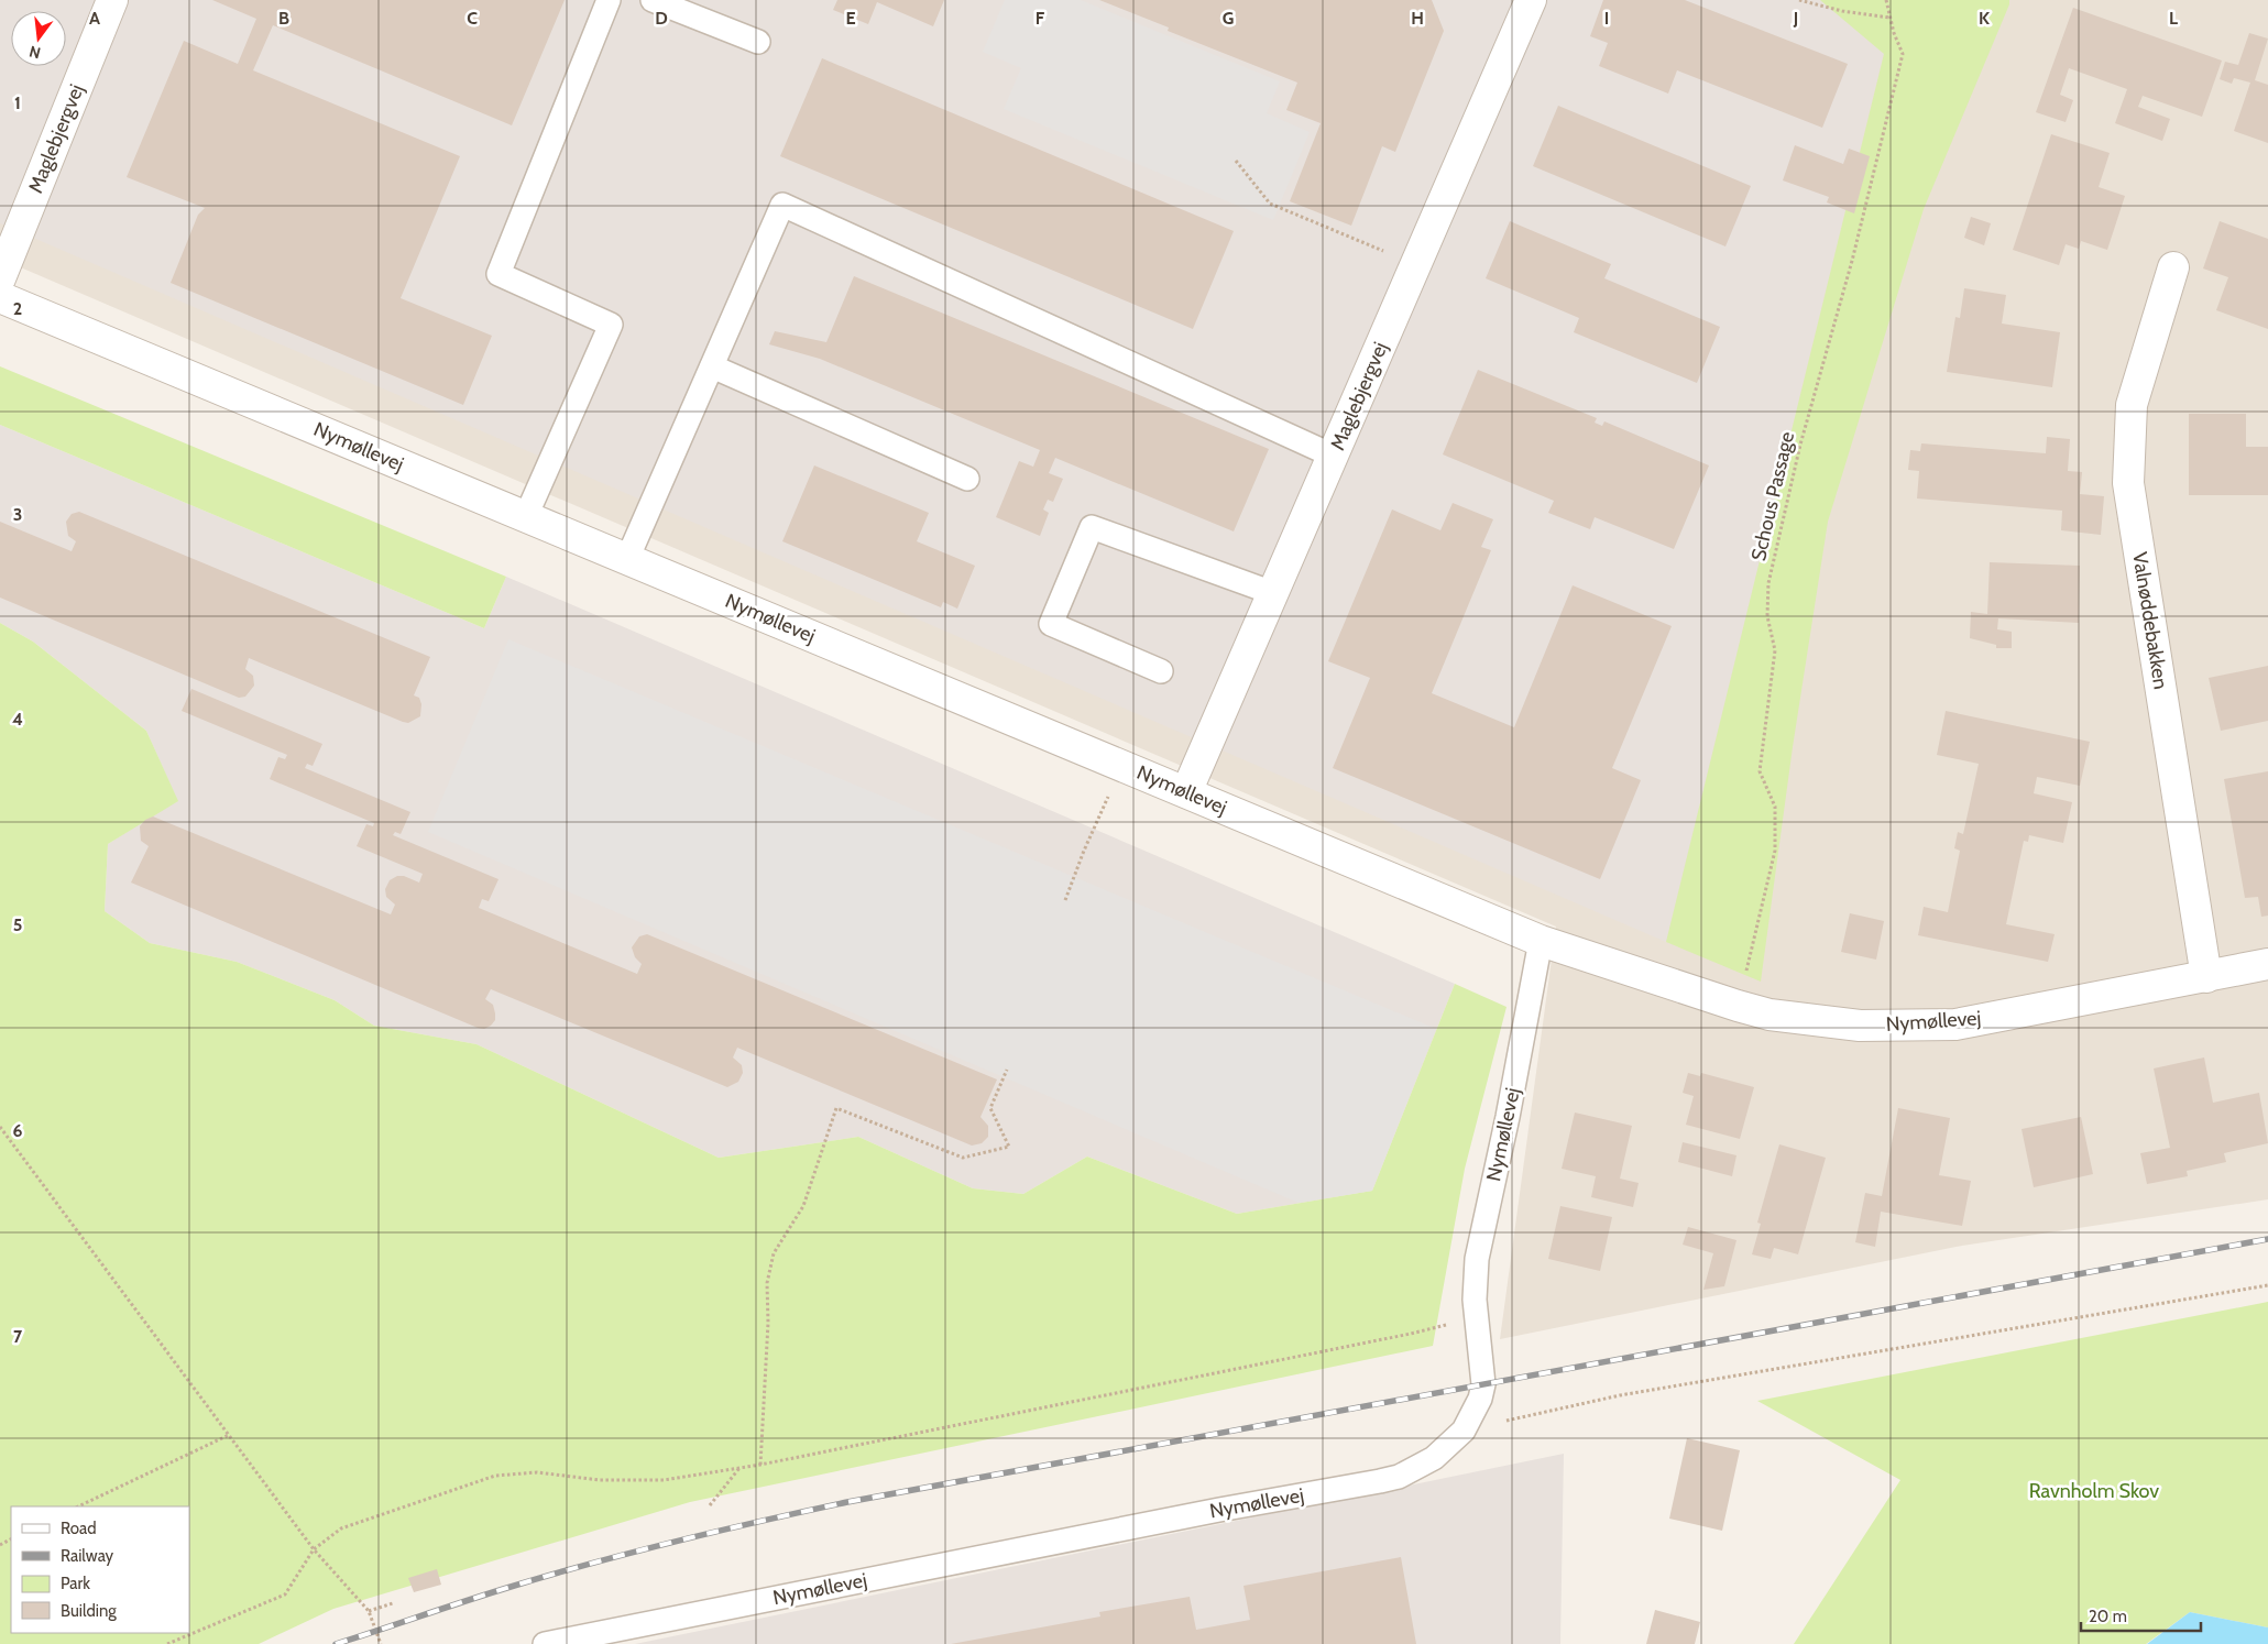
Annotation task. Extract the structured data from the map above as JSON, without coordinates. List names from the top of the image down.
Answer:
{
  "streets": {
    "street": ["Maglebjergvej", "Nymøllevej", "Valnøddebakken"],
    "path": ["Schous Passage"]
  },
  "crossings": [
    ["Maglebjergvej", "Nymøllevej"],
    ["Nymøllevej", "Schous Passage"],
    ["Nymøllevej", "Valnøddebakken"]
  ],
  "parks": ["Ravnholm Skov"],
  "legend": [
    "Road",
    "Railway",
    "Park",
    "Building"
  ],
  "scale_bar": "20 m",
  "north": "bottom",
  "grid": {
    "columns": [
      "A",
      "B",
      "C",
      "D",
      "E",
      "F",
      "G",
      "H",
      "I",
      "J",
      "K",
      "L"
    ],
    "rows": [
      "1",
      "2",
      "3",
      "4",
      "5",
      "6",
      "7"
    ]
  }
}
